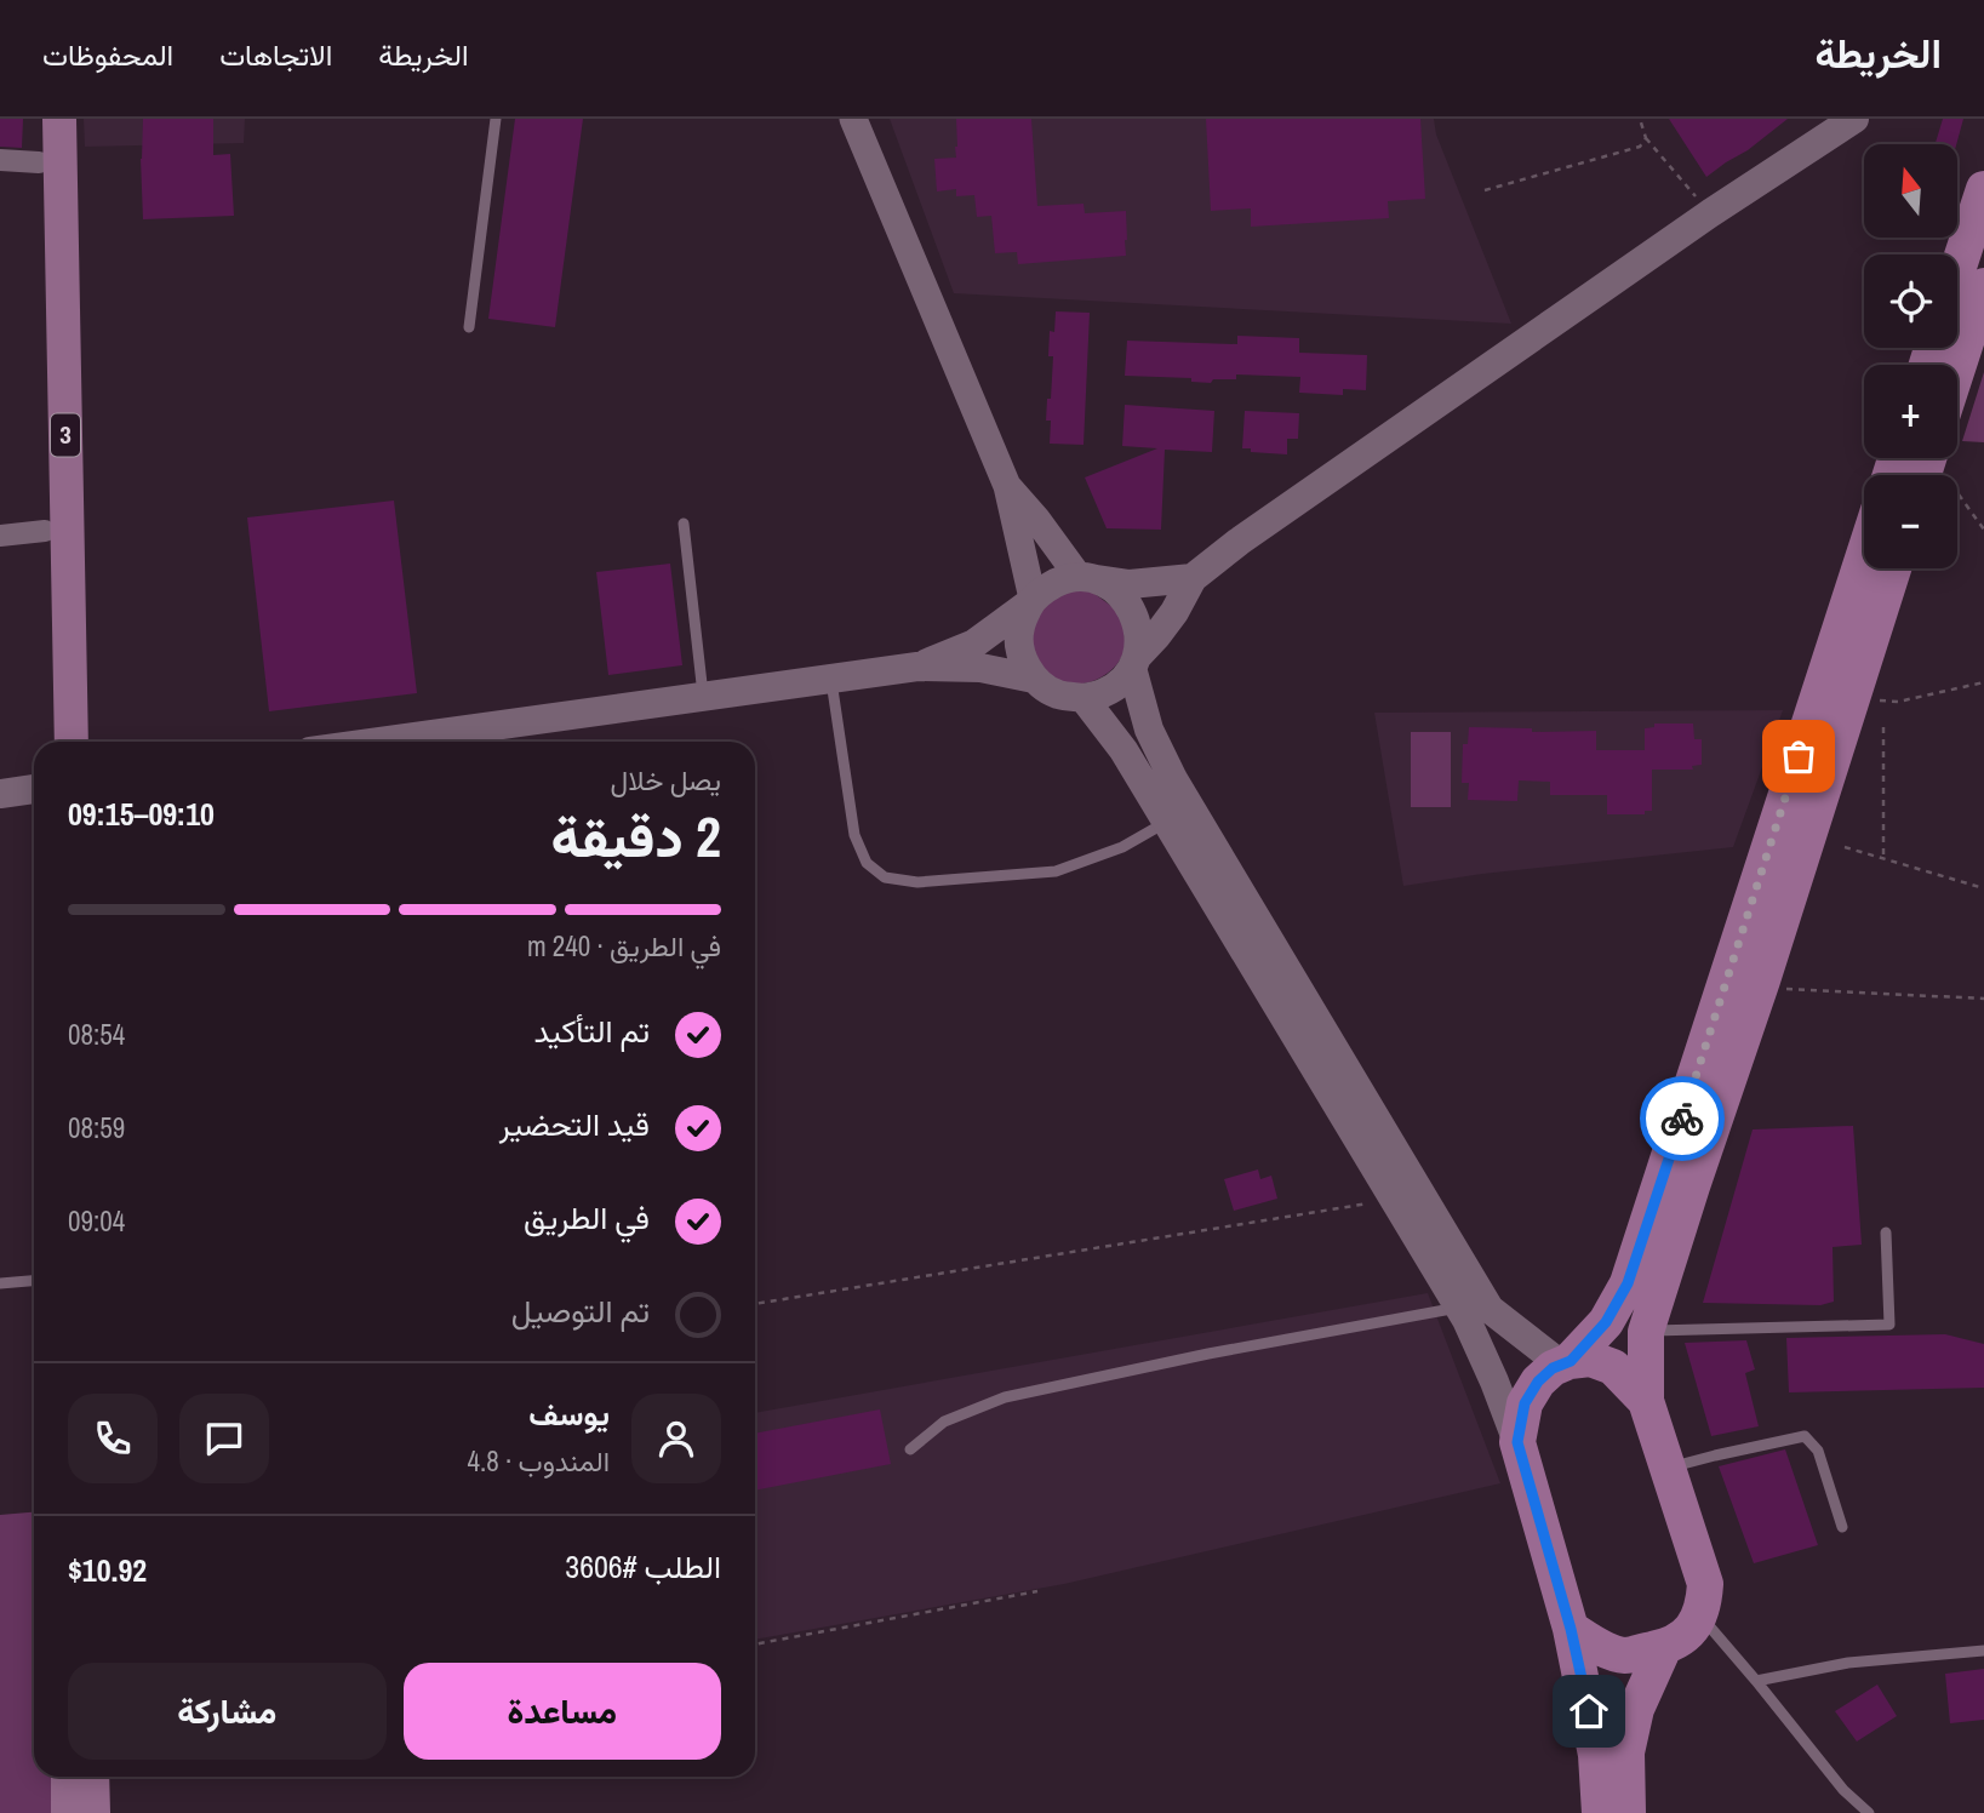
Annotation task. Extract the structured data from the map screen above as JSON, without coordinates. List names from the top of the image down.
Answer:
{
  "streets": {
    "main road": ["3"]
  },
  "north": "top",
  "page": {
    "header": "الخريطة",
    "nav": ["الخريطة", "الاتجاهات", "المحفوظات"],
    "map_buttons": ["+", "−"],
    "heading": ["2 دقيقة", "يصل خلال", "09:10–09:15"],
    "panel": [
      "يوسف",
      "المندوب · 4.8",
      "الطلب #3606",
      "$10.92"
    ],
    "bar": "في الطريق · 240 m",
    "list": [
      ["تم التأكيد", "08:54"],
      ["قيد التحضير", "08:59"],
      ["في الطريق", "09:04"],
      "تم التوصيل"
    ],
    "buttons": ["مساعدة", "مشاركة"]
  }
}
